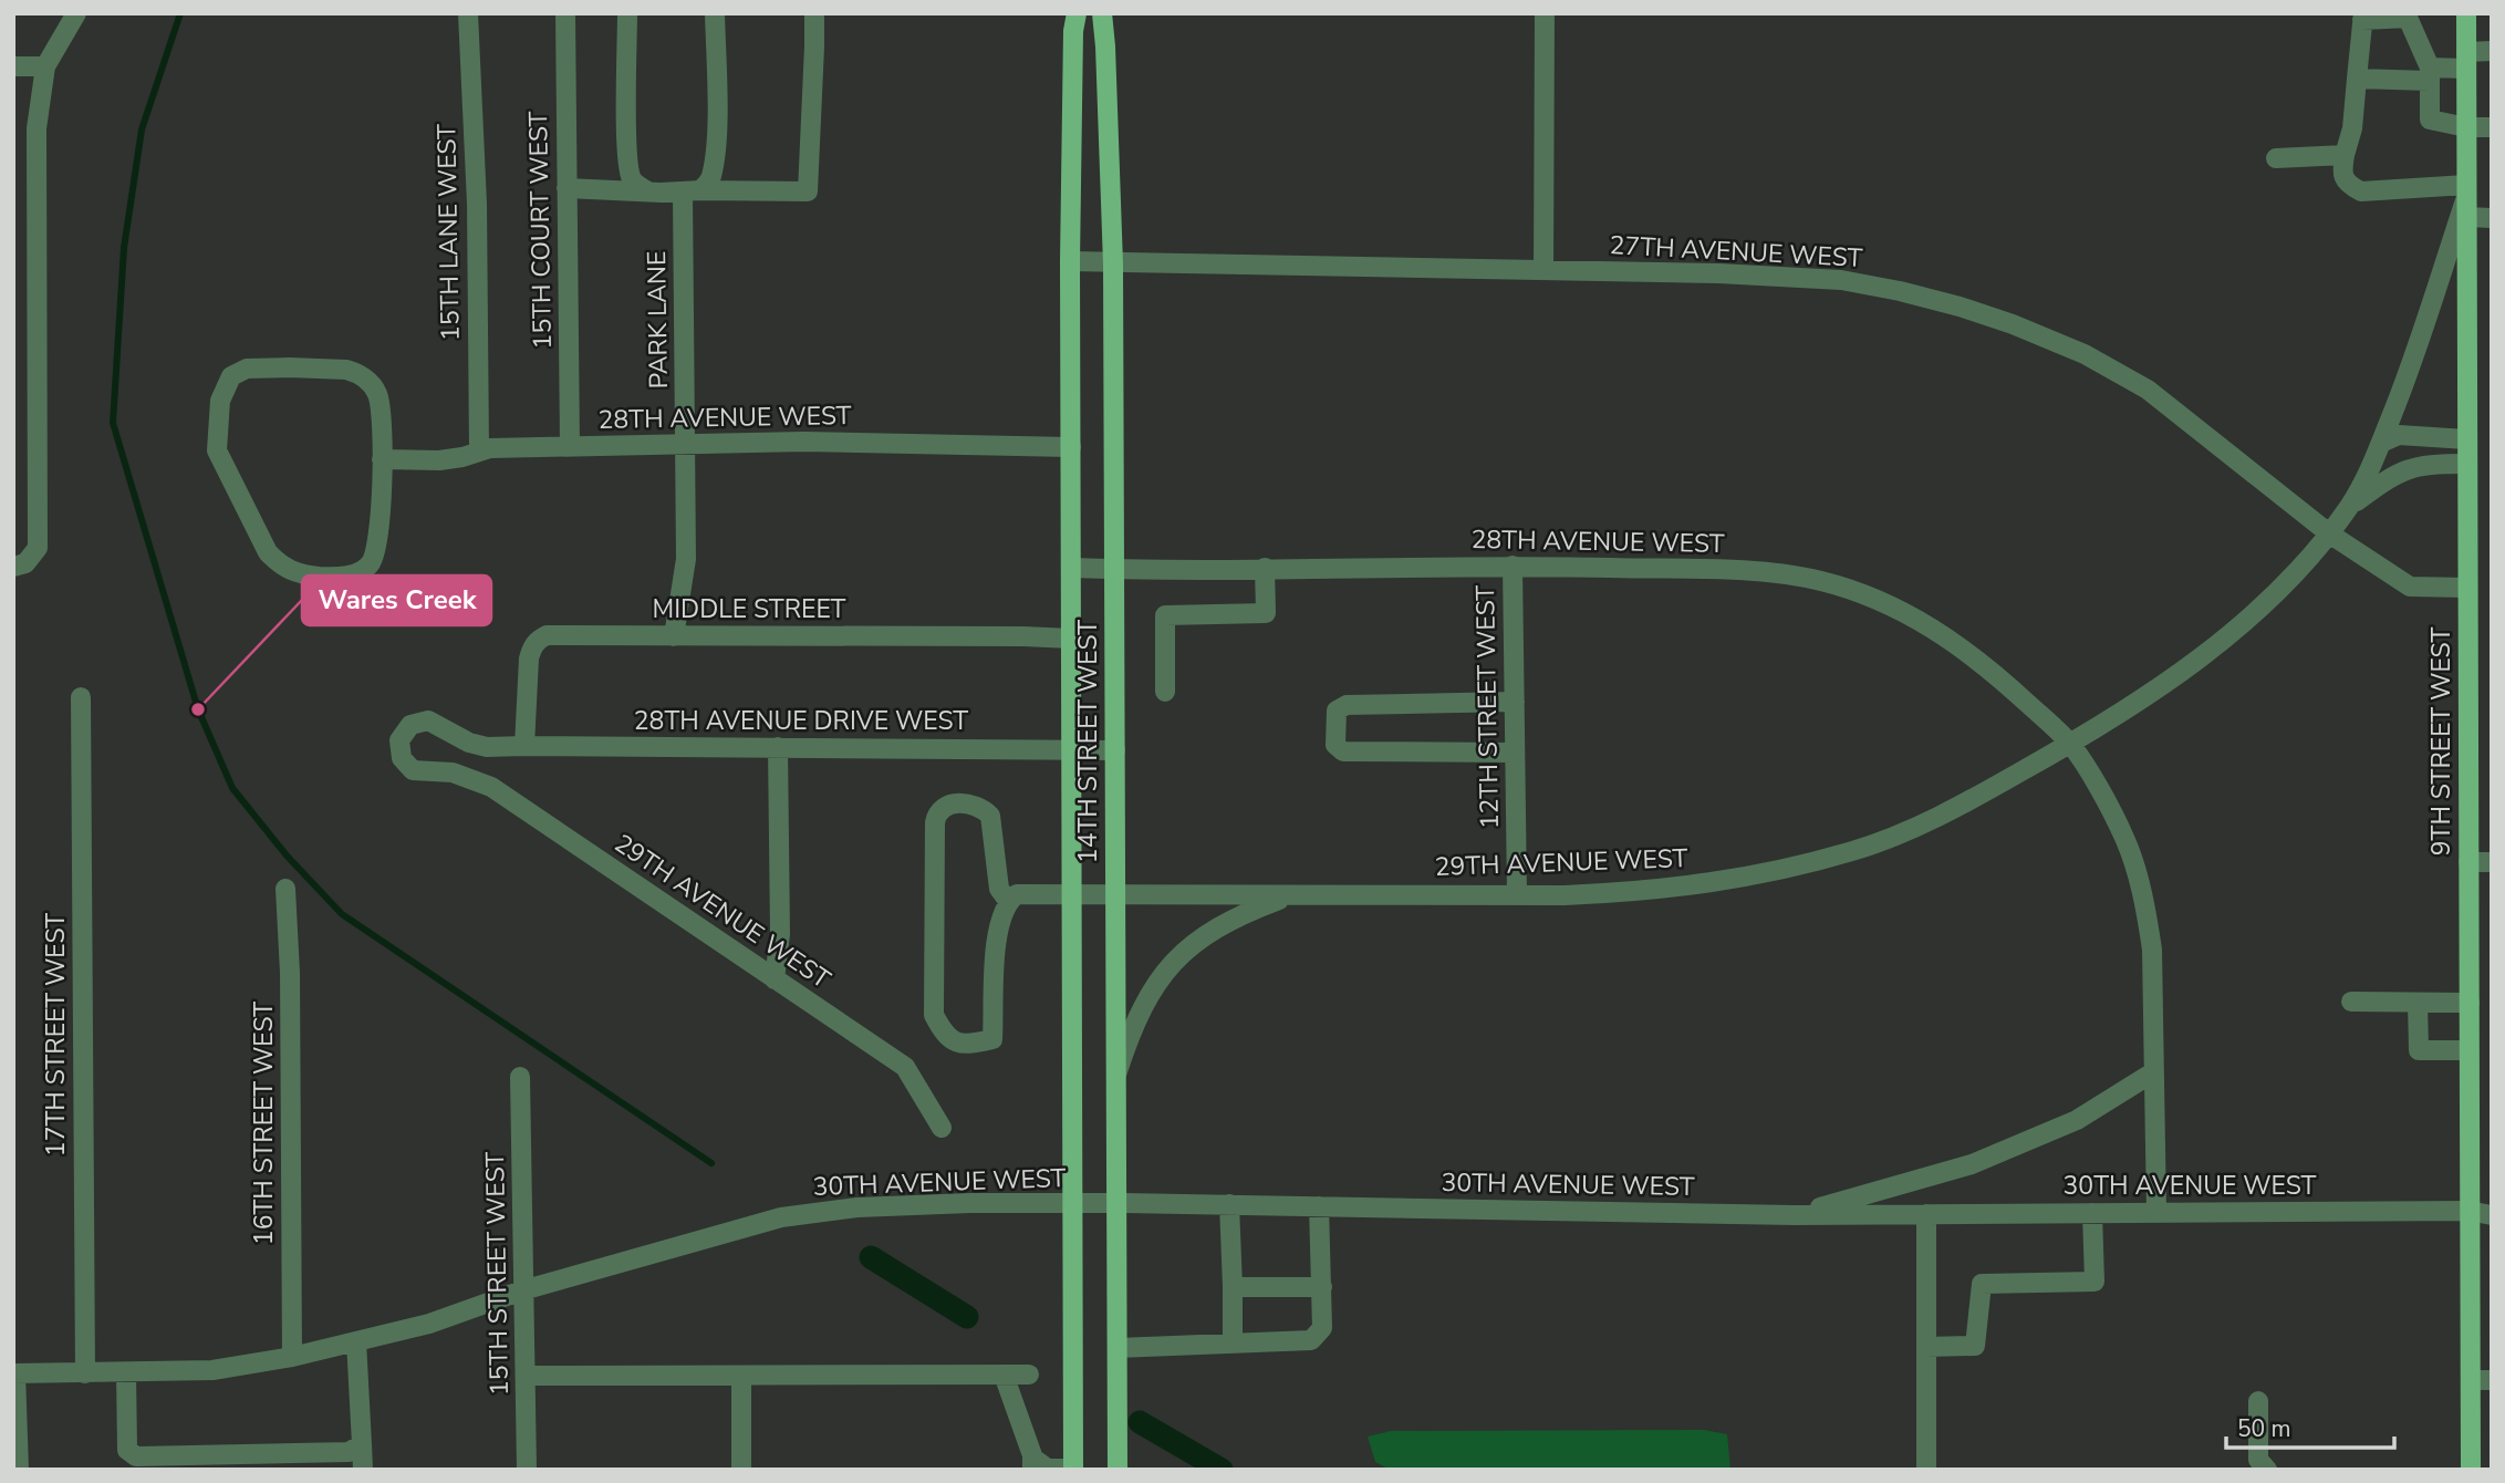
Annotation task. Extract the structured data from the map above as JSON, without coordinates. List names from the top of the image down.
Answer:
{
  "streets": {
    "main road": ["14TH STREET WEST", "9TH STREET WEST"],
    "street": [
      "15TH COURT WEST",
      "15TH LANE WEST",
      "27TH AVENUE WEST",
      "PARK LANE",
      "28TH AVENUE WEST",
      "MIDDLE STREET",
      "12TH STREET WEST",
      "28TH AVENUE DRIVE WEST",
      "29TH AVENUE WEST",
      "17TH STREET WEST",
      "16TH STREET WEST",
      "30TH AVENUE WEST",
      "15TH STREET WEST"
    ]
  },
  "crossings": [
    ["15TH COURT WEST", "28TH AVENUE WEST"],
    ["15TH LANE WEST", "28TH AVENUE WEST"],
    ["27TH AVENUE WEST", "14TH STREET WEST"],
    ["27TH AVENUE WEST", "9TH STREET WEST"],
    ["27TH AVENUE WEST", "29TH AVENUE WEST"],
    ["PARK LANE", "28TH AVENUE WEST"],
    ["PARK LANE", "MIDDLE STREET"],
    ["28TH AVENUE WEST", "12TH STREET WEST"],
    ["28TH AVENUE WEST", "14TH STREET WEST"],
    ["28TH AVENUE WEST", "29TH AVENUE WEST"],
    ["28TH AVENUE WEST", "30TH AVENUE WEST"],
    ["MIDDLE STREET", "28TH AVENUE DRIVE WEST"],
    ["MIDDLE STREET", "14TH STREET WEST"],
    ["12TH STREET WEST", "29TH AVENUE WEST"],
    ["28TH AVENUE DRIVE WEST", "14TH STREET WEST"],
    ["14TH STREET WEST", "29TH AVENUE WEST"],
    ["14TH STREET WEST", "30TH AVENUE WEST"],
    ["9TH STREET WEST", "29TH AVENUE WEST"],
    ["9TH STREET WEST", "30TH AVENUE WEST"],
    ["17TH STREET WEST", "30TH AVENUE WEST"],
    ["16TH STREET WEST", "30TH AVENUE WEST"],
    ["30TH AVENUE WEST", "15TH STREET WEST"]
  ],
  "places": ["Wares Creek"],
  "scale_bar": "50 m"
}
